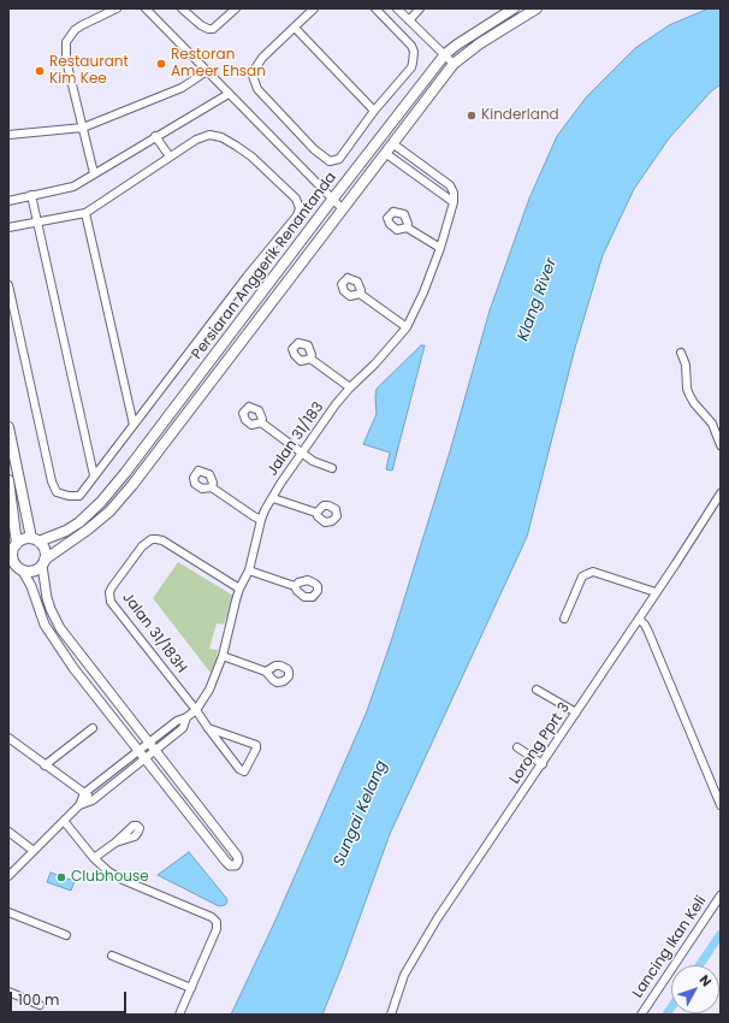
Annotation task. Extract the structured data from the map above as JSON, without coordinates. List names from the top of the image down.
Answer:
{
  "streets": {
    "main road": ["Persiaran Anggerik Renantanda"],
    "street": [
      "Jalan 31/183",
      "Jalan 31/183H",
      "Lorong Pprt 3",
      "Lancing Ikan Keli"
    ]
  },
  "crossings": [
    ["Jalan 31/183", "Jalan 31/183H"]
  ],
  "water": ["Klang River", "Sungai Kelang"],
  "places": [
    "Restoran Ameer Ehsan",
    "Restaurant Kim Kee",
    "Kinderland",
    "Clubhouse"
  ],
  "scale_bar": "100 m",
  "north": "top right"
}
